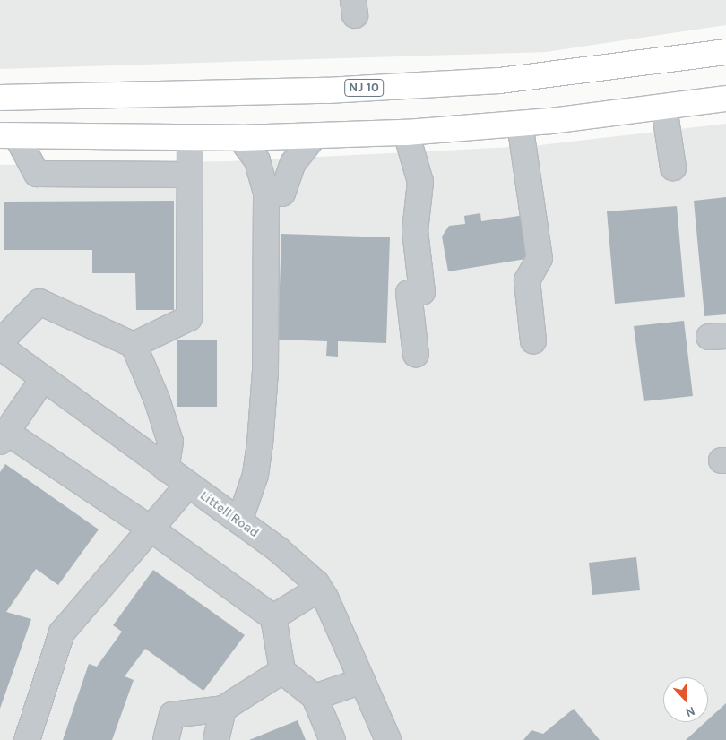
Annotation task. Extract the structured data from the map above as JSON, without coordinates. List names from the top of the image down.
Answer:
{
  "streets": {
    "main road": ["NJ 10"],
    "street": ["Littell Road"]
  },
  "north": "bottom"
}
